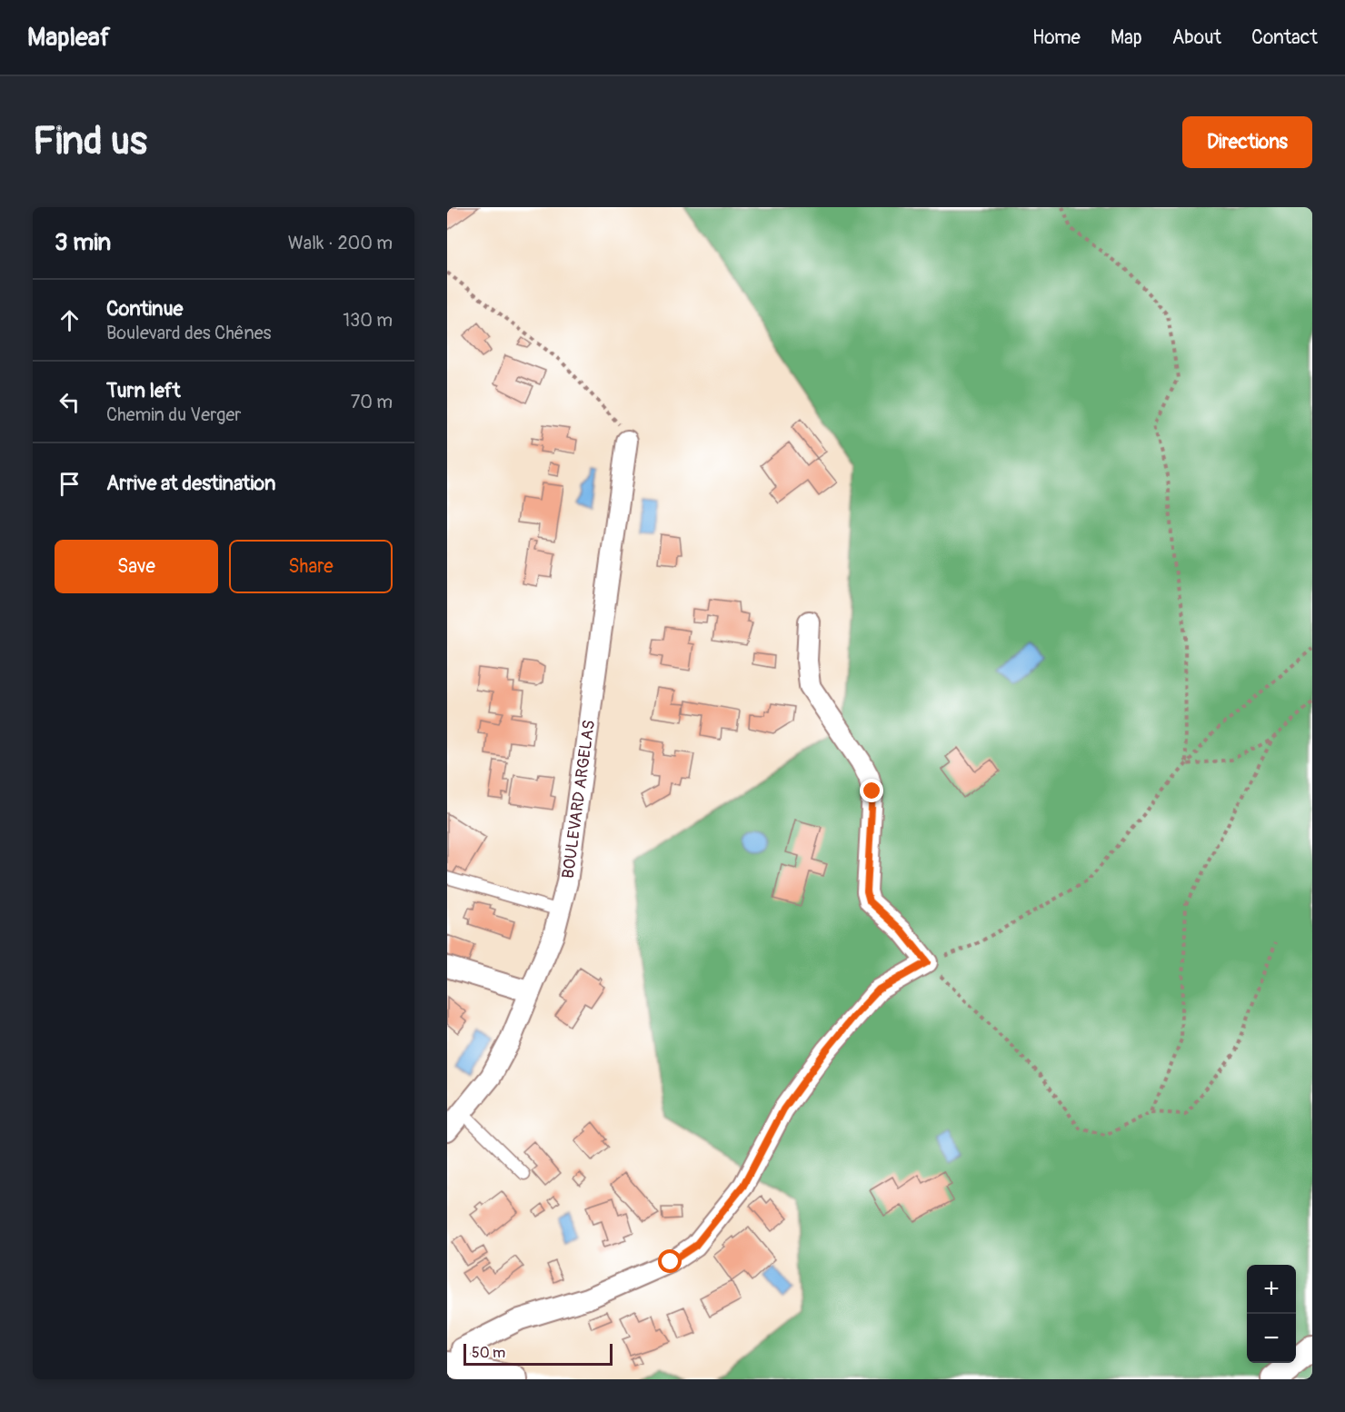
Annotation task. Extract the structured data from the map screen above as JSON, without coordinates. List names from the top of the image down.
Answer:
{
  "streets": {
    "street": ["BOULEVARD ARGELAS"]
  },
  "scale_bar": "50 m",
  "page": {
    "header": "Mapleaf",
    "nav": [
      "Home",
      "Map",
      "About",
      "Contact"
    ],
    "buttons": [
      "Directions",
      ["Save", "Share"]
    ],
    "title": "Find us",
    "heading": ["3 min", "Walk · 200 m"],
    "list": [
      ["Continue", "Boulevard des Chênes", "130 m"],
      ["Turn left", "Chemin du Verger", "70 m"],
      "Arrive at destination"
    ],
    "map_buttons": ["+", "−"],
    "scale": "50 m"
  }
}
